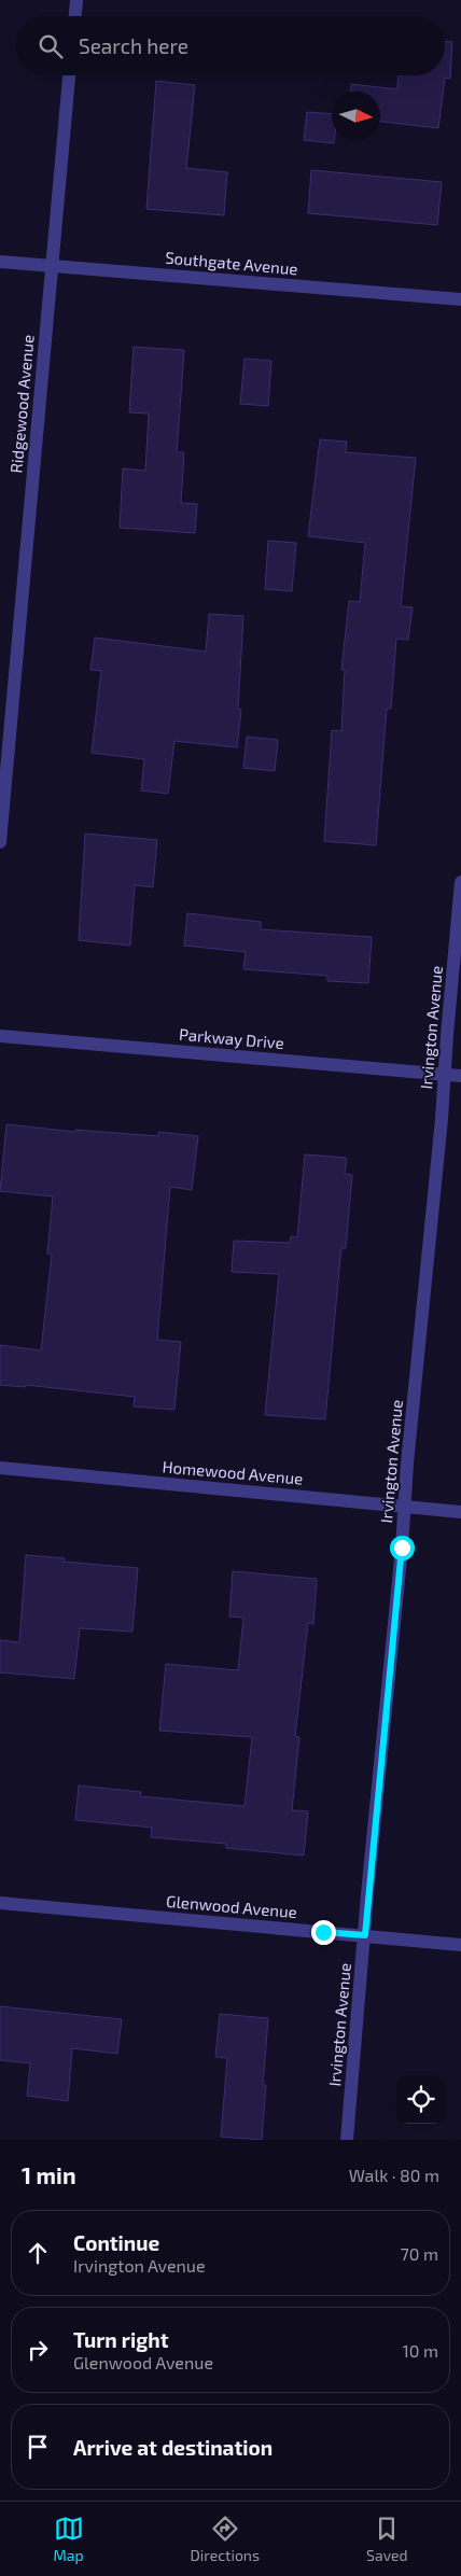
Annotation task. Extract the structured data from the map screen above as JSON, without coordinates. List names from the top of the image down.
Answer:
{
  "streets": {
    "street": [
      "Southgate Avenue",
      "Ridgewood Avenue",
      "Irvington Avenue",
      "Parkway Drive",
      "Homewood Avenue",
      "Glenwood Avenue"
    ]
  },
  "crossings": [
    ["Southgate Avenue", "Ridgewood Avenue"],
    ["Irvington Avenue", "Parkway Drive"],
    ["Irvington Avenue", "Homewood Avenue"],
    ["Irvington Avenue", "Glenwood Avenue"]
  ],
  "north": "right",
  "page": {
    "search": "Search here",
    "heading": ["1 min", "Walk · 80 m"],
    "list": [
      ["Continue", "Irvington Avenue", "70 m"],
      ["Turn right", "Glenwood Avenue", "10 m"],
      "Arrive at destination"
    ],
    "nav": ["Map", "Directions", "Saved"]
  }
}
